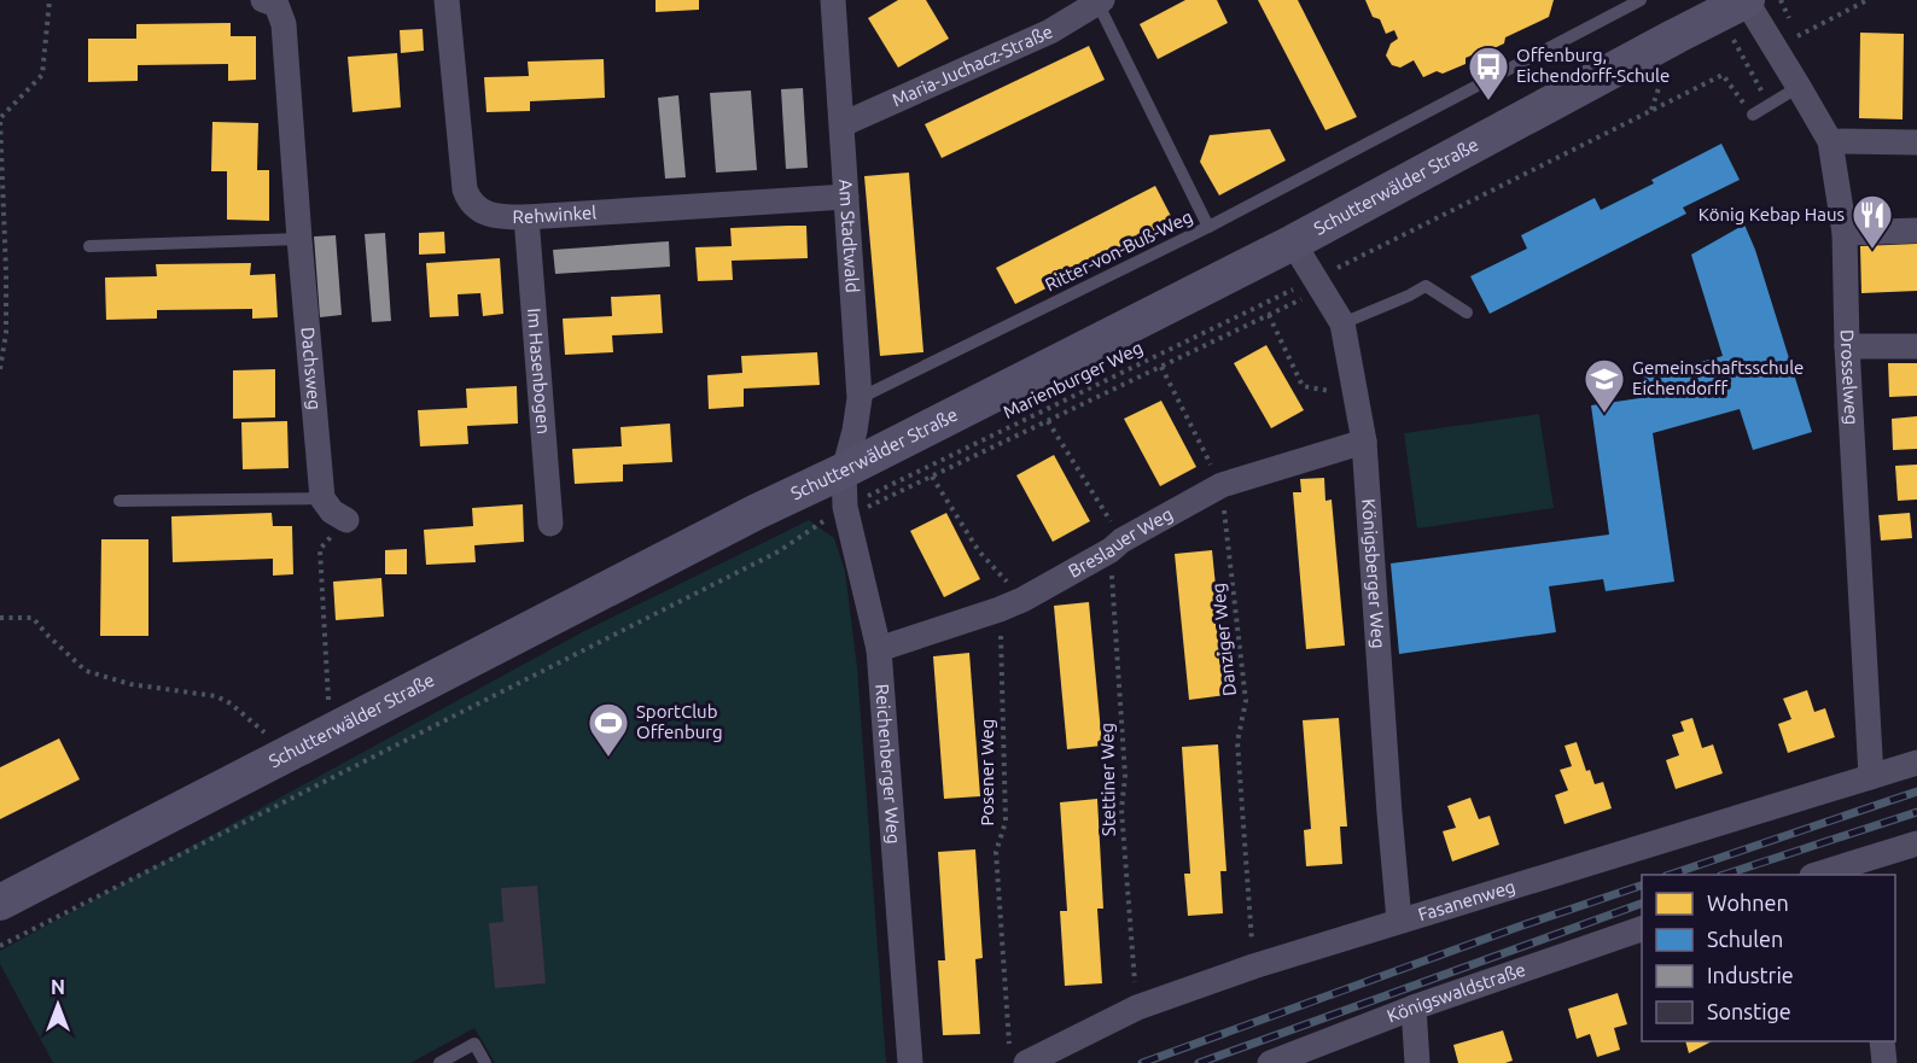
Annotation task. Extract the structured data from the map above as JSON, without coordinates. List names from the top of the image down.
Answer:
{
  "streets": {
    "main road": ["Schutterwälder Straße"],
    "street": [
      "Maria-Juchacz-Straße",
      "Rehwinkel",
      "Am Stadtwald",
      "Dachsweg",
      "Im Hasenbogen",
      "Drosselweg",
      "Breslauer Weg",
      "Königsberger Weg",
      "Reichenberger Weg",
      "Fasanenweg",
      "Königswaldstraße"
    ],
    "lane": ["Ritter-von-Buß-Weg"],
    "path": [
      "Marienburger Weg",
      "Danziger Weg",
      "Posener Weg",
      "Stettiner Weg"
    ]
  },
  "crossings": [
    ["Maria-Juchacz-Straße", "Am Stadtwald"],
    ["Maria-Juchacz-Straße", "Ritter-von-Buß-Weg"],
    ["Schutterwälder Straße", "Am Stadtwald"],
    ["Schutterwälder Straße", "Drosselweg"],
    ["Schutterwälder Straße", "Königsberger Weg"],
    ["Schutterwälder Straße", "Reichenberger Weg"],
    ["Rehwinkel", "Am Stadtwald"],
    ["Rehwinkel", "Im Hasenbogen"],
    ["Am Stadtwald", "Ritter-von-Buß-Weg"],
    ["Am Stadtwald", "Reichenberger Weg"],
    ["Drosselweg", "Fasanenweg"],
    ["Marienburger Weg", "Königsberger Weg"],
    ["Marienburger Weg", "Reichenberger Weg"],
    ["Breslauer Weg", "Königsberger Weg"],
    ["Breslauer Weg", "Danziger Weg"],
    ["Breslauer Weg", "Reichenberger Weg"],
    ["Breslauer Weg", "Posener Weg"],
    ["Breslauer Weg", "Stettiner Weg"],
    ["Königsberger Weg", "Fasanenweg"],
    ["Danziger Weg", "Fasanenweg"],
    ["Posener Weg", "Fasanenweg"],
    ["Stettiner Weg", "Fasanenweg"]
  ],
  "places": {
    "bus stop": ["Offenburg, Eichendorff-Schule"],
    "restaurant": ["König Kebap Haus"],
    "school or university": ["Gemeinschaftsschule Eichendorff"],
    "sports": ["SportClub Offenburg"]
  },
  "legend": [
    "Wohnen",
    "Schulen",
    "Industrie",
    "Sonstige"
  ],
  "north": "top"
}
